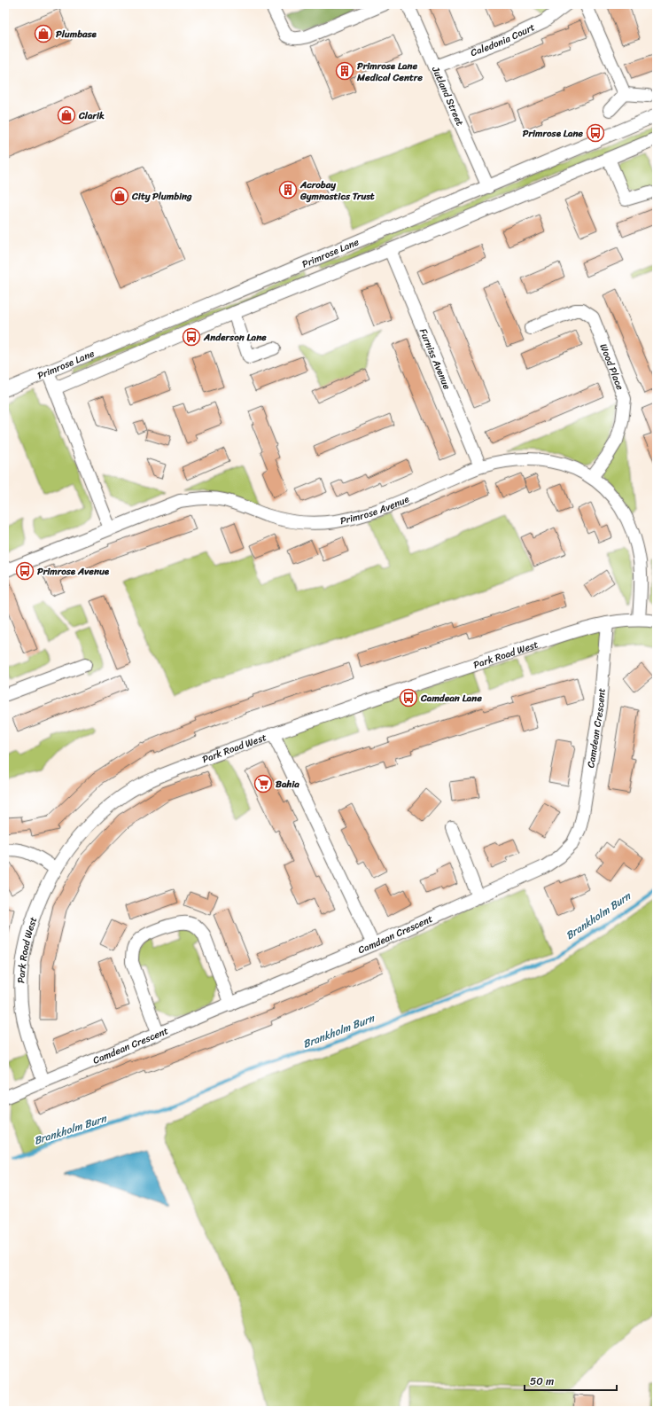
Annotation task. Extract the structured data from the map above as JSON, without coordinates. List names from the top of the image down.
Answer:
{
  "streets": {
    "street": [
      "Caledonia Court",
      "Jutland Street",
      "Primrose Lane",
      "Furniss Avenue",
      "Wood Place",
      "Primrose Avenue",
      "Park Road West",
      "Camdean Crescent"
    ]
  },
  "crossings": [
    ["Caledonia Court", "Jutland Street"],
    ["Jutland Street", "Primrose Lane"],
    ["Primrose Lane", "Furniss Avenue"],
    ["Furniss Avenue", "Primrose Avenue"],
    ["Wood Place", "Primrose Avenue"],
    ["Primrose Avenue", "Park Road West"],
    ["Park Road West", "Camdean Crescent"]
  ],
  "water": ["Brankholm Burn"],
  "places": {
    "shop": ["Plumbase", "Clarik", "City Plumbing"],
    "building": ["Primrose Lane Medical Centre", "Acrobay Gymnastics Trust"],
    "bus stop": [
      "Primrose Lane",
      "Anderson Lane",
      "Primrose Avenue",
      "Camdean Lane"
    ],
    "supermarket": ["Bahia"]
  },
  "scale_bar": "50 m"
}
